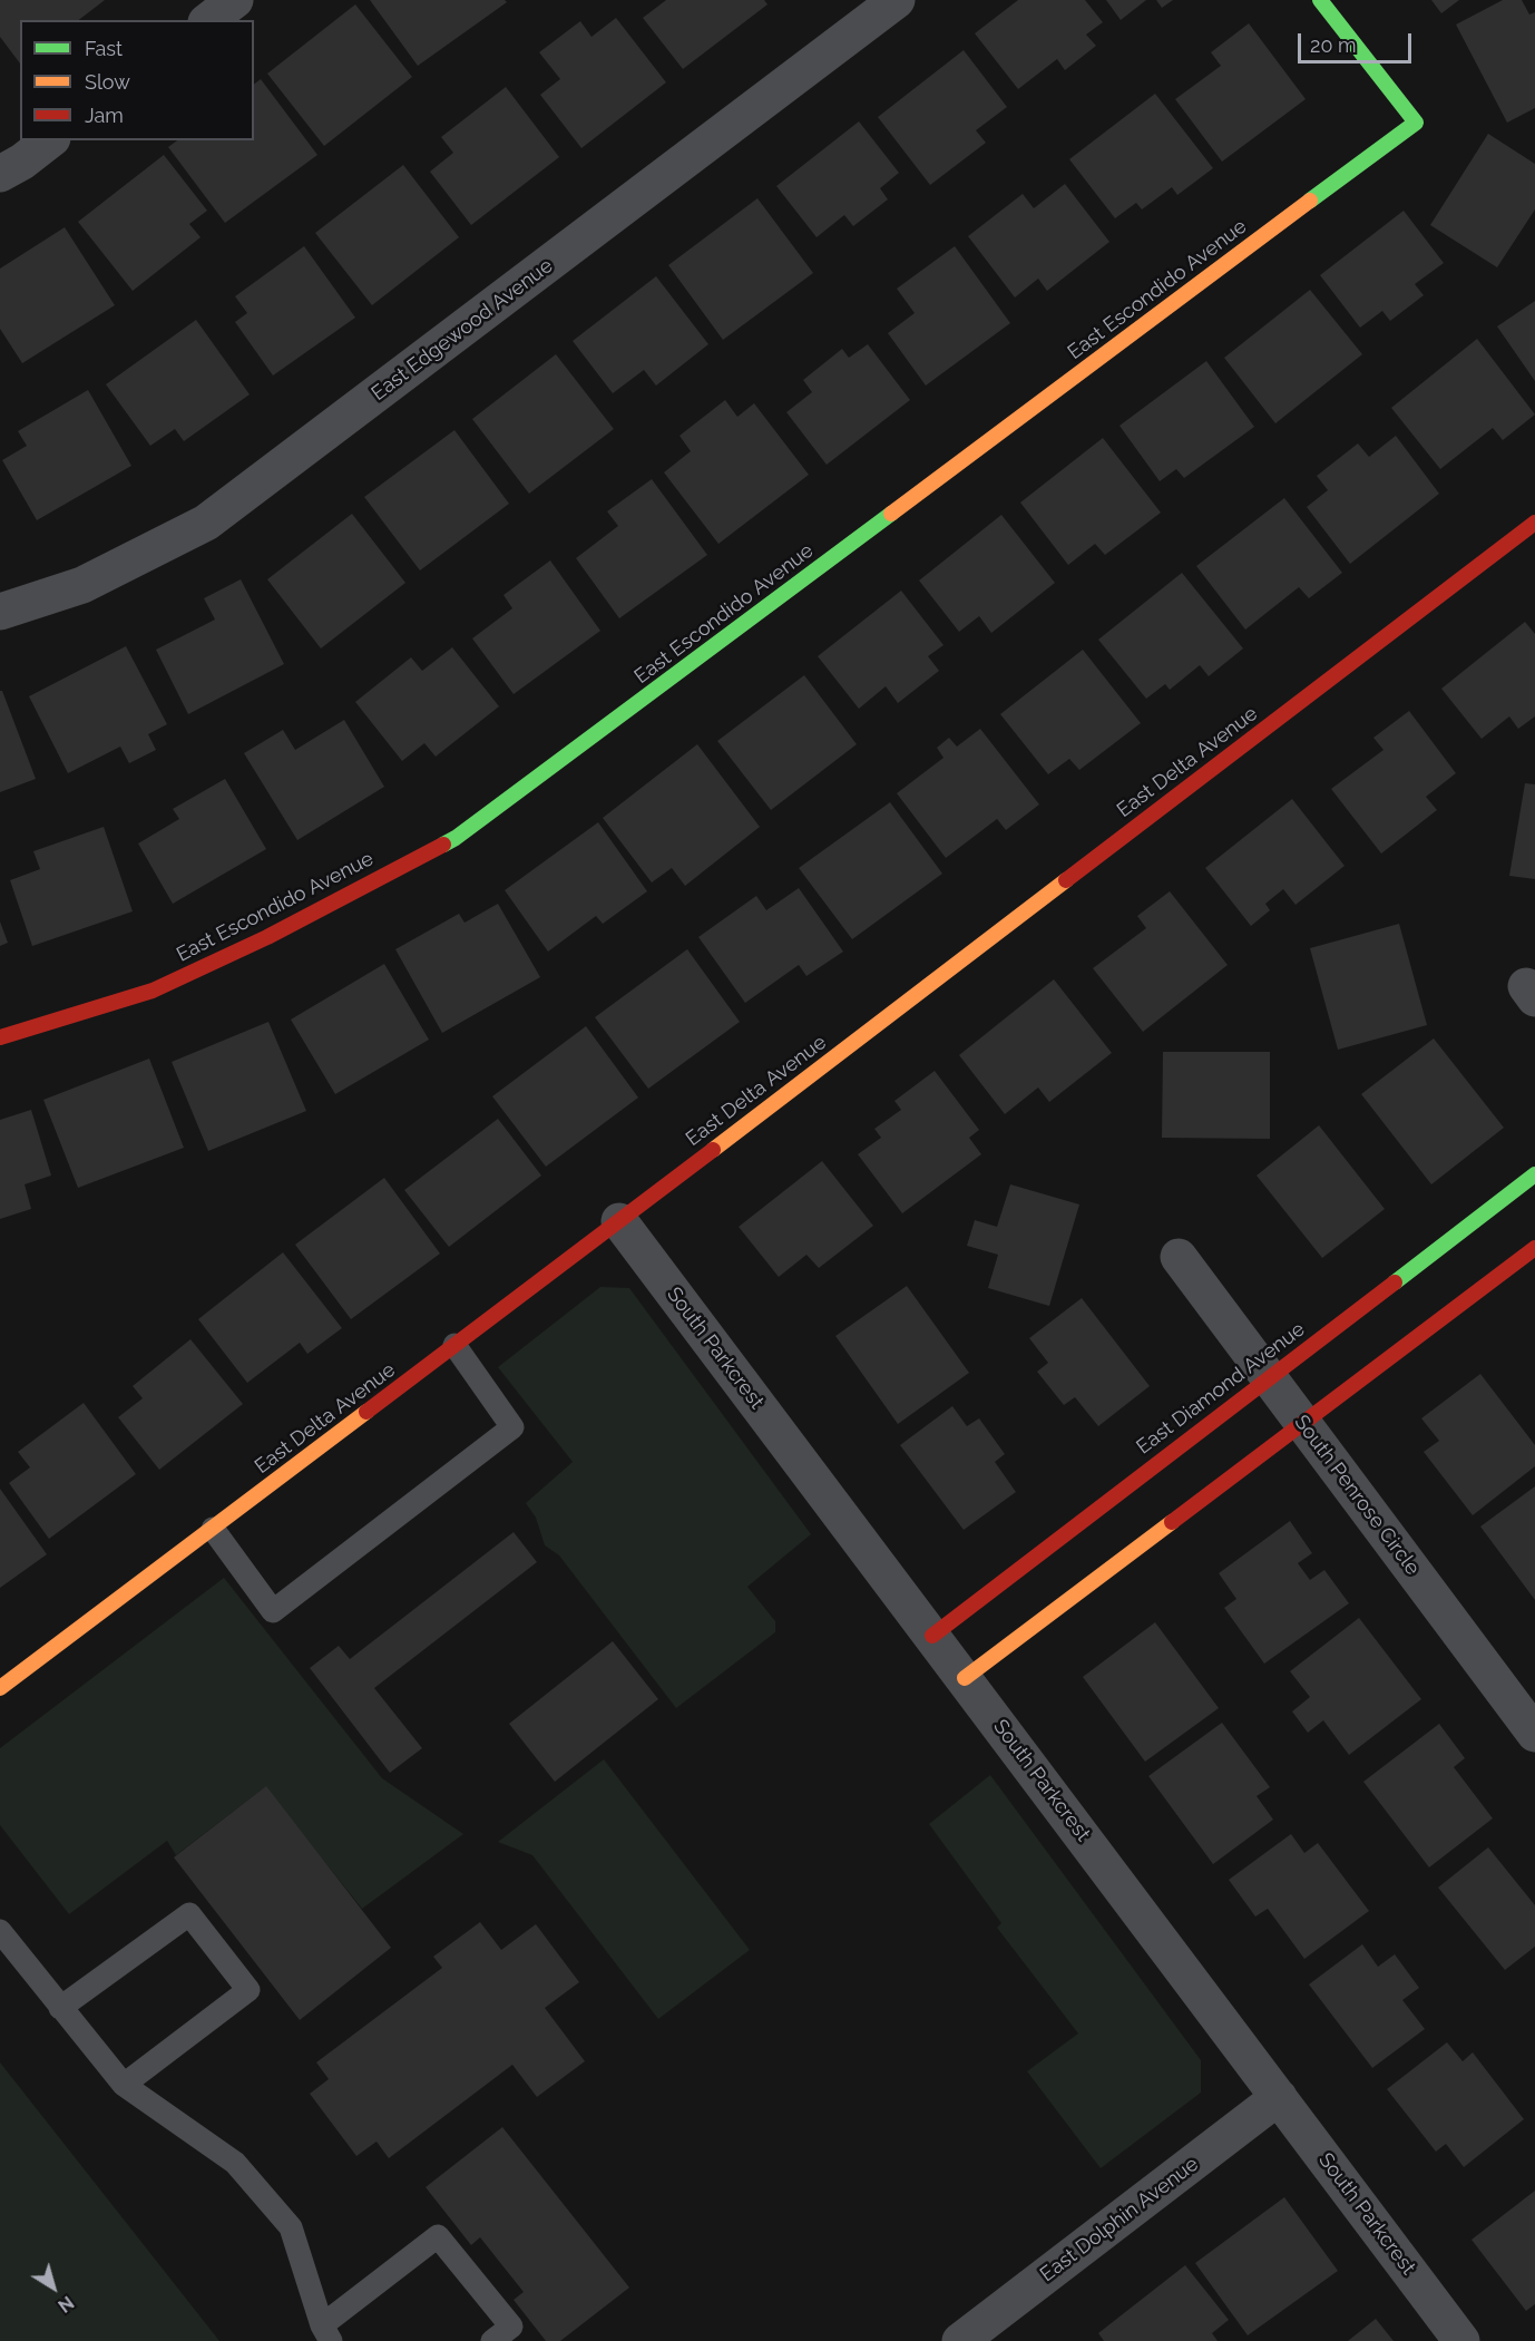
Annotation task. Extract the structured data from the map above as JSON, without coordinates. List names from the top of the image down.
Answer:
{
  "streets": {
    "street": [
      "East Escondido Avenue",
      "East Edgewood Avenue",
      "East Delta Avenue",
      "South Parkcrest",
      "East Diamond Avenue",
      "South Penrose Circle",
      "East Dolphin Avenue"
    ]
  },
  "crossings": [
    ["East Delta Avenue", "South Parkcrest"],
    ["South Parkcrest", "East Diamond Avenue"],
    ["South Parkcrest", "East Dolphin Avenue"],
    ["East Diamond Avenue", "South Penrose Circle"]
  ],
  "legend": ["Fast", "Slow", "Jam"],
  "scale_bar": "20 m",
  "north": "bottom right"
}
